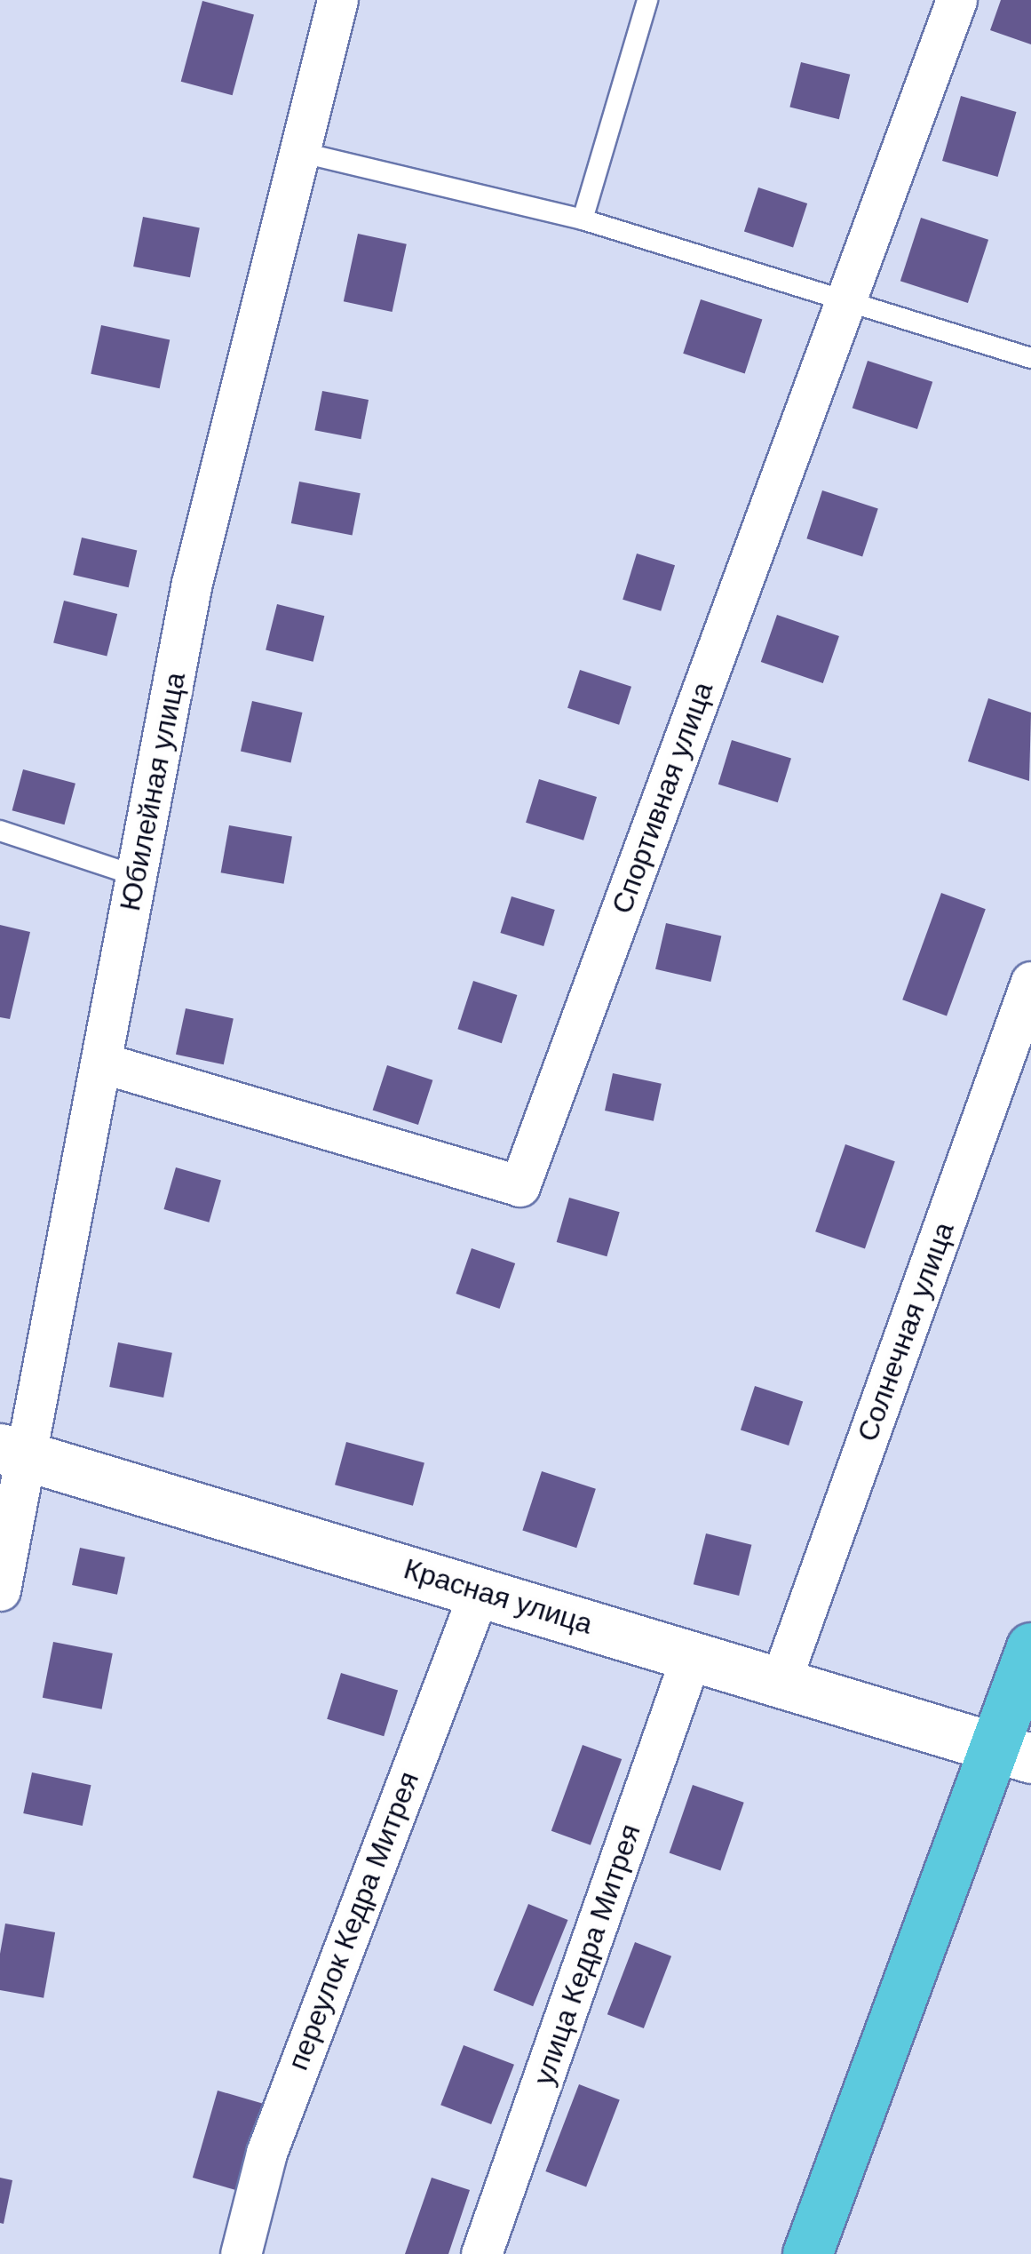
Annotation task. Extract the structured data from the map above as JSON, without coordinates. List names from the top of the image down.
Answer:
{
  "streets": {
    "street": [
      "Юбилейная улица",
      "Спортивная улица",
      "Солнечная улица",
      "Красная улица",
      "переулок Кедра Митрея",
      "улица Кедра Митрея"
    ]
  },
  "crossings": [
    ["Юбилейная улица", "Спортивная улица"],
    ["Юбилейная улица", "Красная улица"],
    ["Солнечная улица", "Красная улица"],
    ["Красная улица", "переулок Кедра Митрея"],
    ["Красная улица", "улица Кедра Митрея"]
  ]
}
